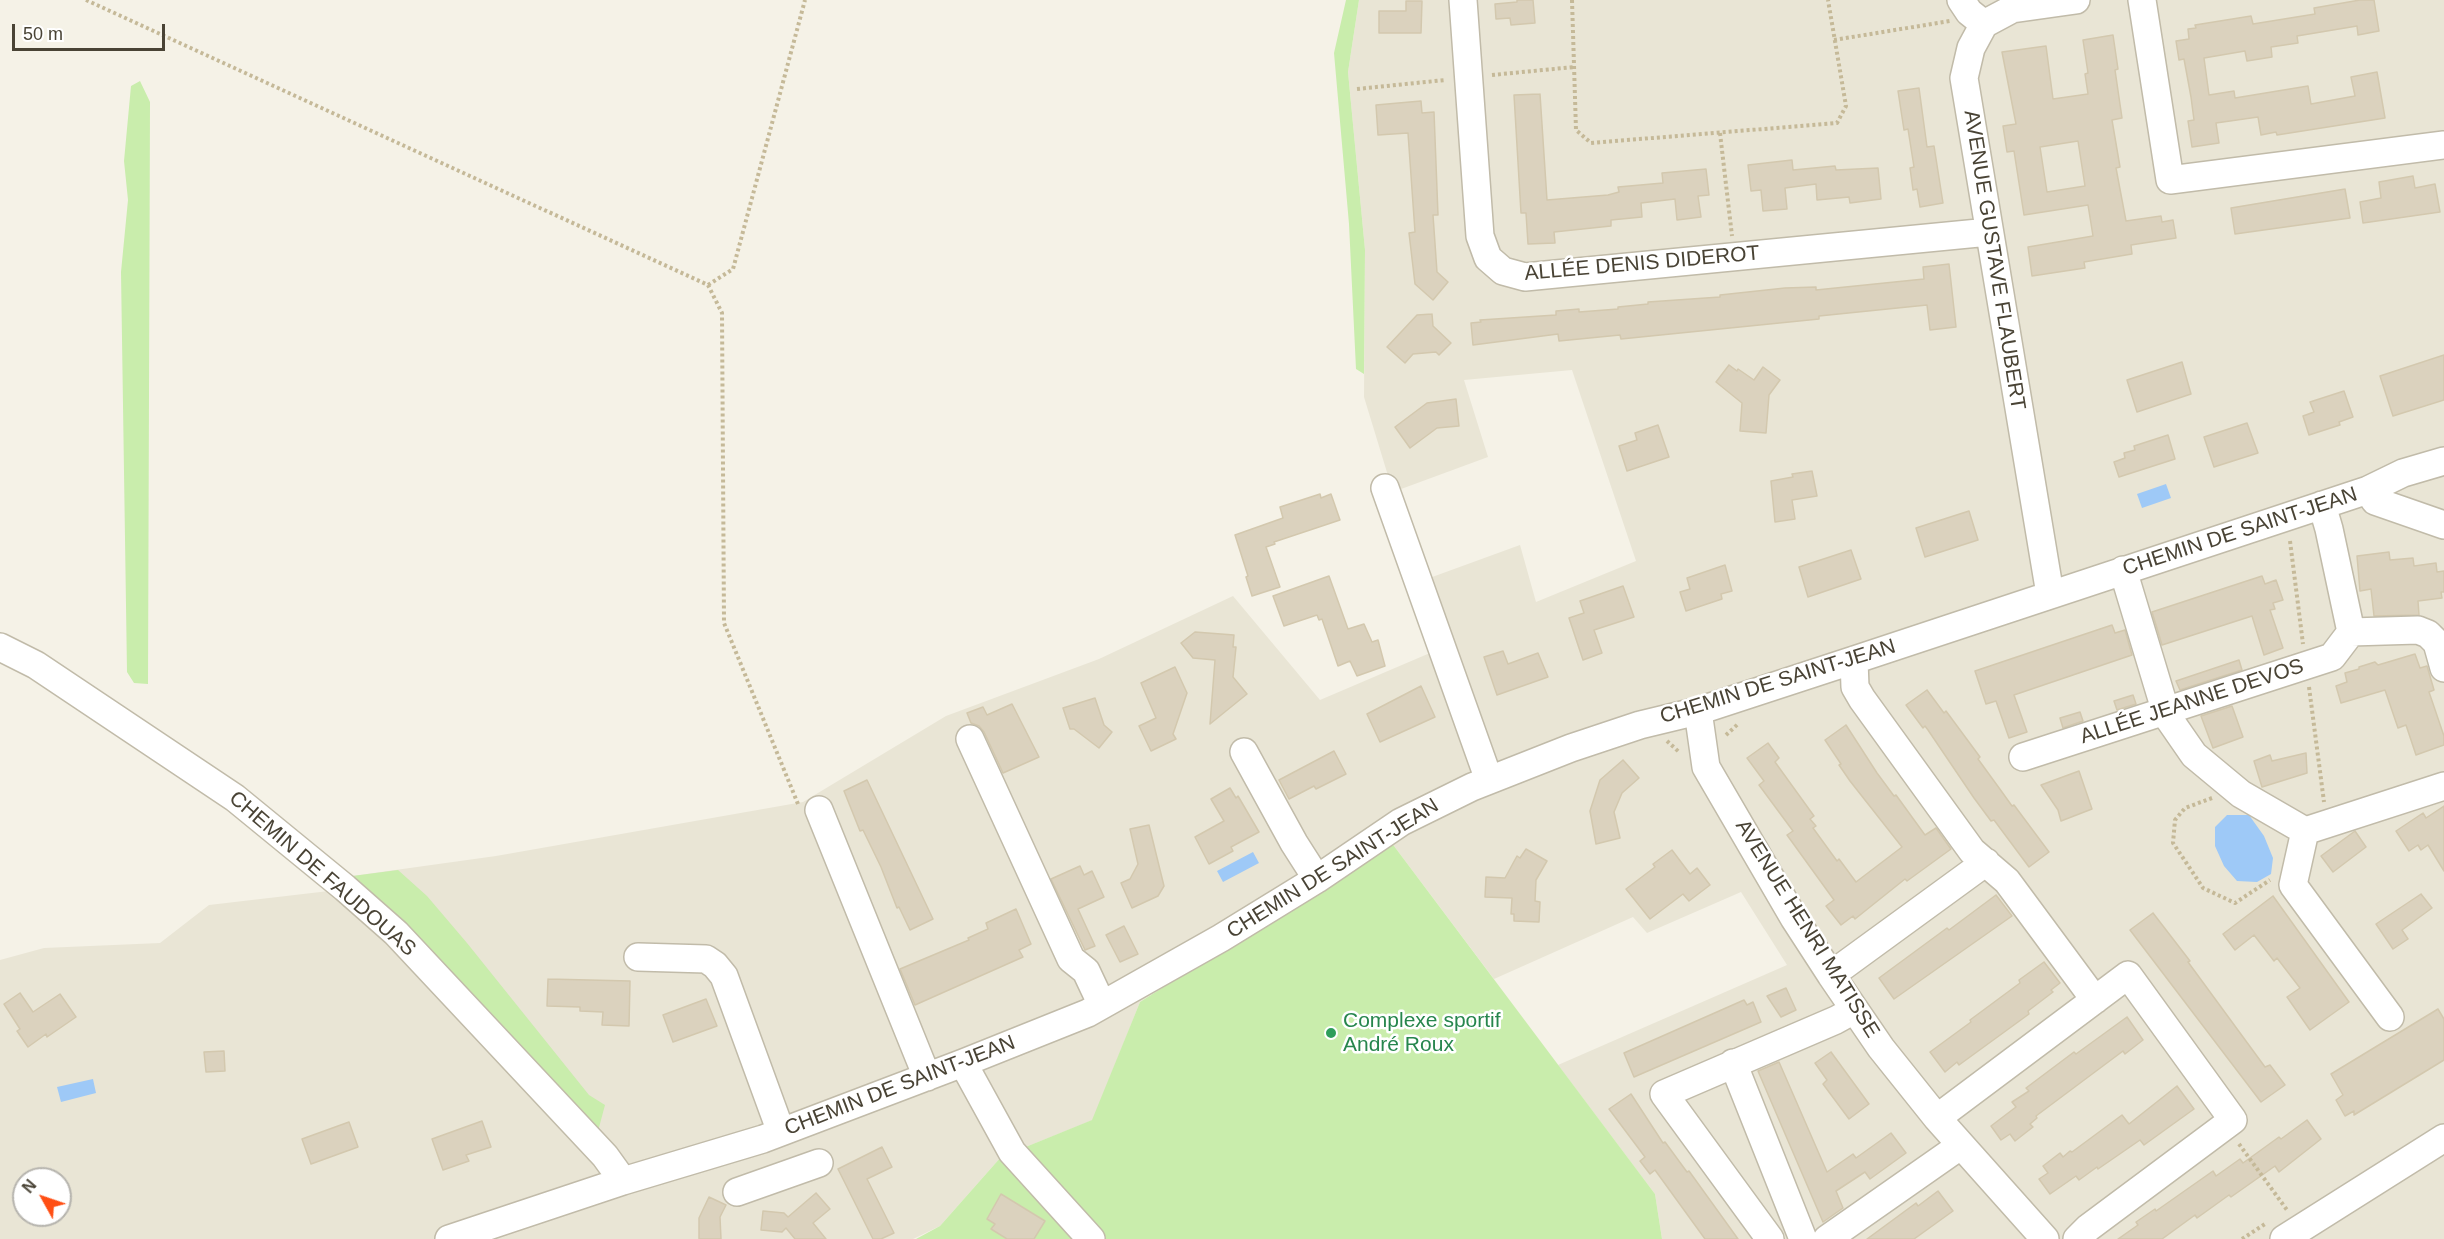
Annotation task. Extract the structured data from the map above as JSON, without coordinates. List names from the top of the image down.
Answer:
{
  "streets": {
    "street": [
      "AVENUE GUSTAVE FLAUBERT",
      "ALLÉE DENIS DIDEROT",
      "CHEMIN DE SAINT-JEAN",
      "ALLÉE JEANNE DEVOS",
      "CHEMIN DE FAUDOUAS",
      "AVENUE HENRI MATISSE"
    ]
  },
  "crossings": [
    ["AVENUE GUSTAVE FLAUBERT", "ALLÉE DENIS DIDEROT"],
    ["AVENUE GUSTAVE FLAUBERT", "CHEMIN DE SAINT-JEAN"],
    ["CHEMIN DE SAINT-JEAN", "CHEMIN DE FAUDOUAS"],
    ["CHEMIN DE SAINT-JEAN", "AVENUE HENRI MATISSE"]
  ],
  "places": ["Complexe sportif André Roux"],
  "scale_bar": "50 m",
  "north": "top left"
}
